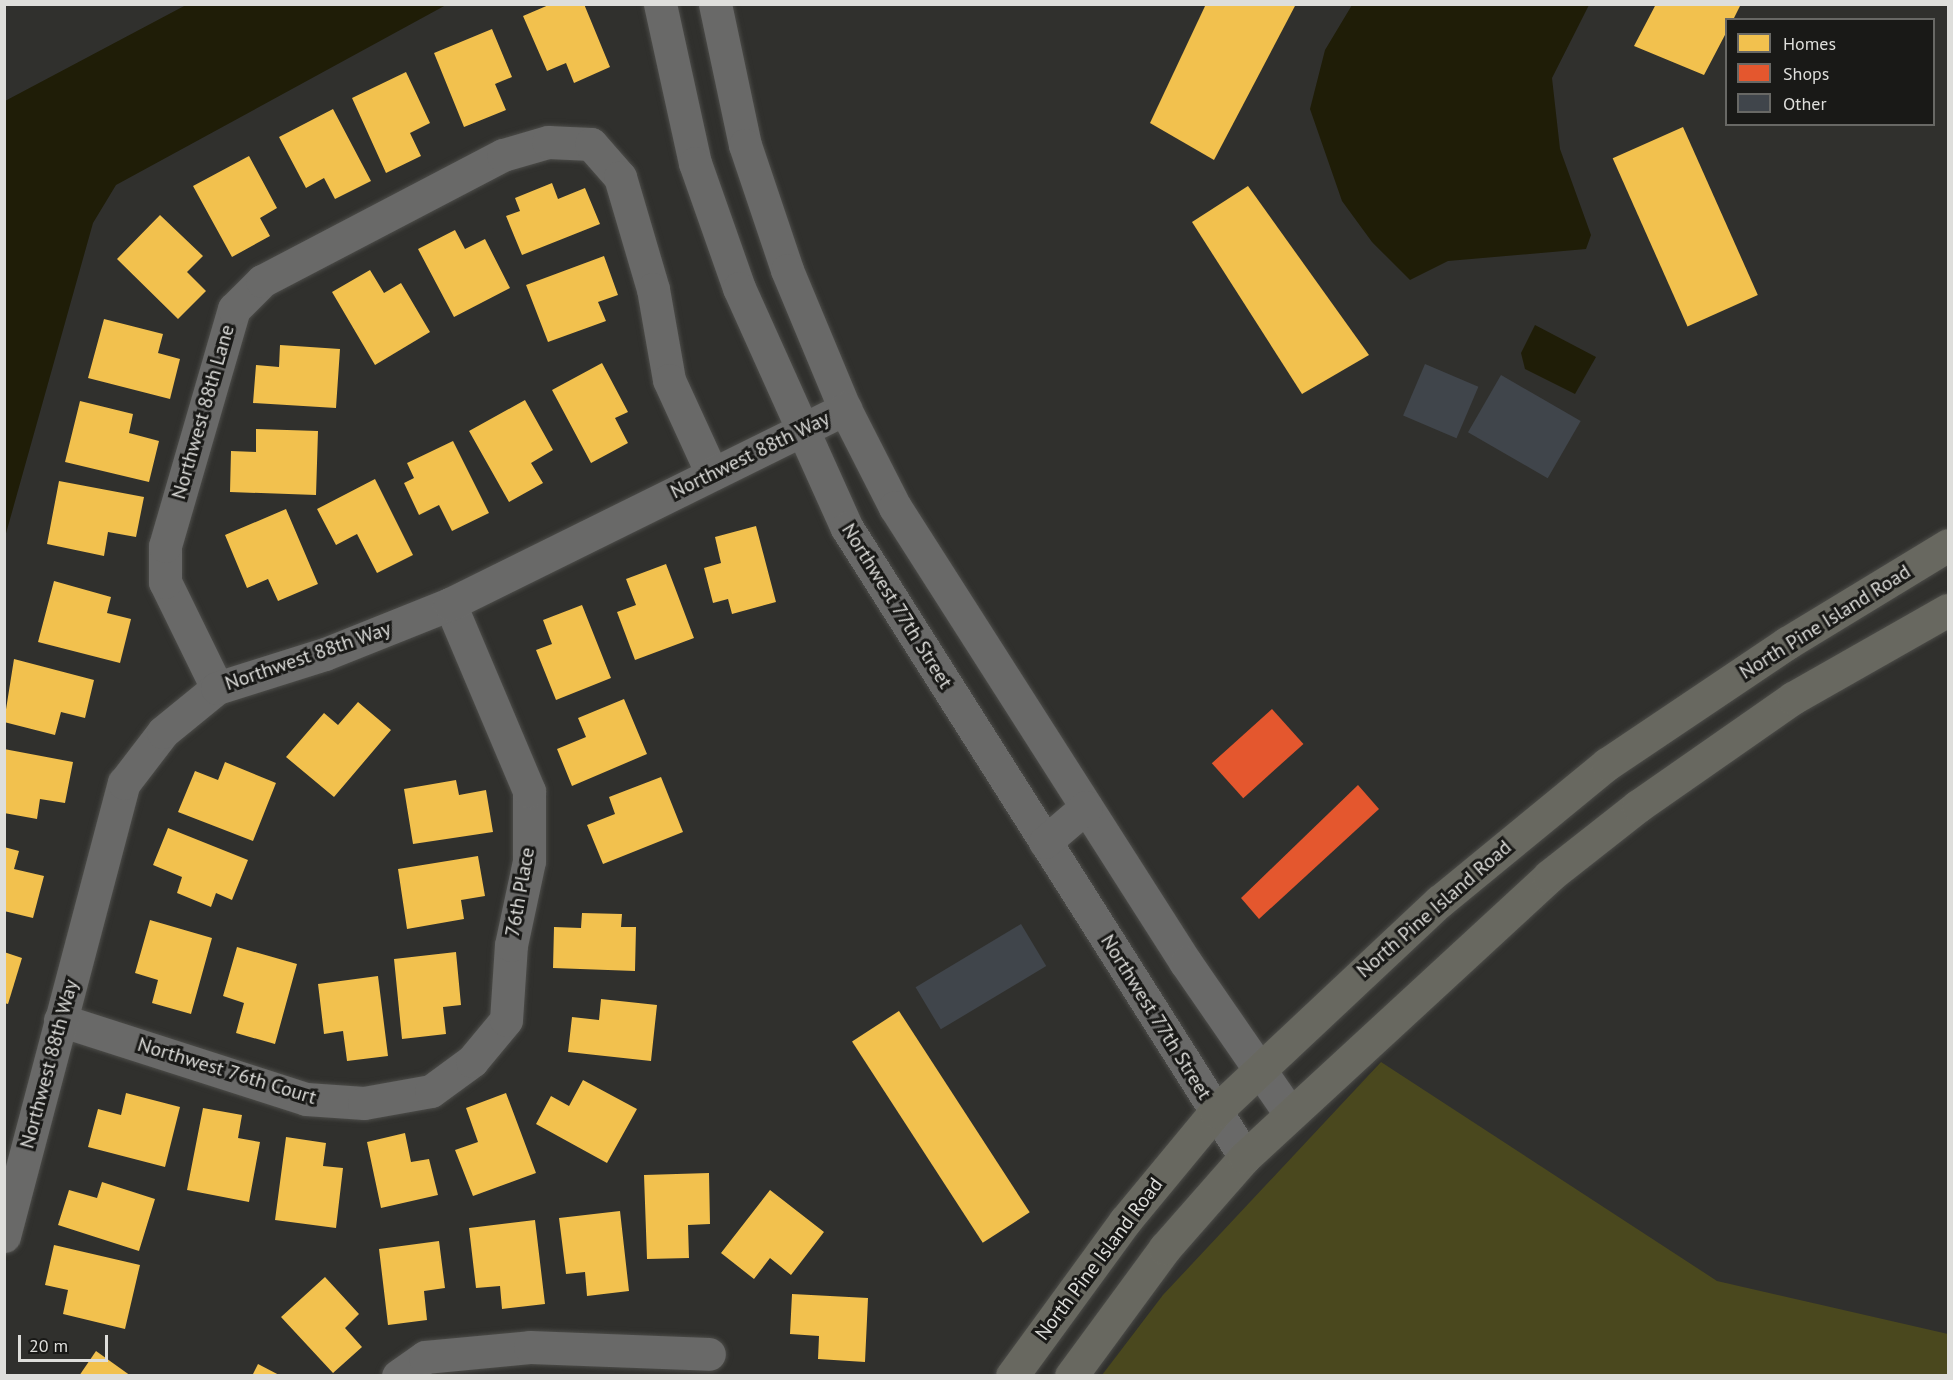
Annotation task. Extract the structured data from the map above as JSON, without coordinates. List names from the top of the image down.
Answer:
{
  "streets": {
    "main road": ["North Pine Island Road"],
    "street": [
      "Northwest 88th Lane",
      "Northwest 88th Way",
      "Northwest 77th Street",
      "76th Place",
      "Northwest 76th Court"
    ]
  },
  "crossings": [
    ["Northwest 88th Lane", "Northwest 88th Way"],
    ["Northwest 88th Way", "Northwest 77th Street"],
    ["Northwest 88th Way", "76th Place"],
    ["Northwest 88th Way", "Northwest 76th Court"],
    ["Northwest 77th Street", "North Pine Island Road"],
    ["76th Place", "Northwest 76th Court"]
  ],
  "legend": ["Homes", "Shops", "Other"],
  "scale_bar": "20 m"
}
